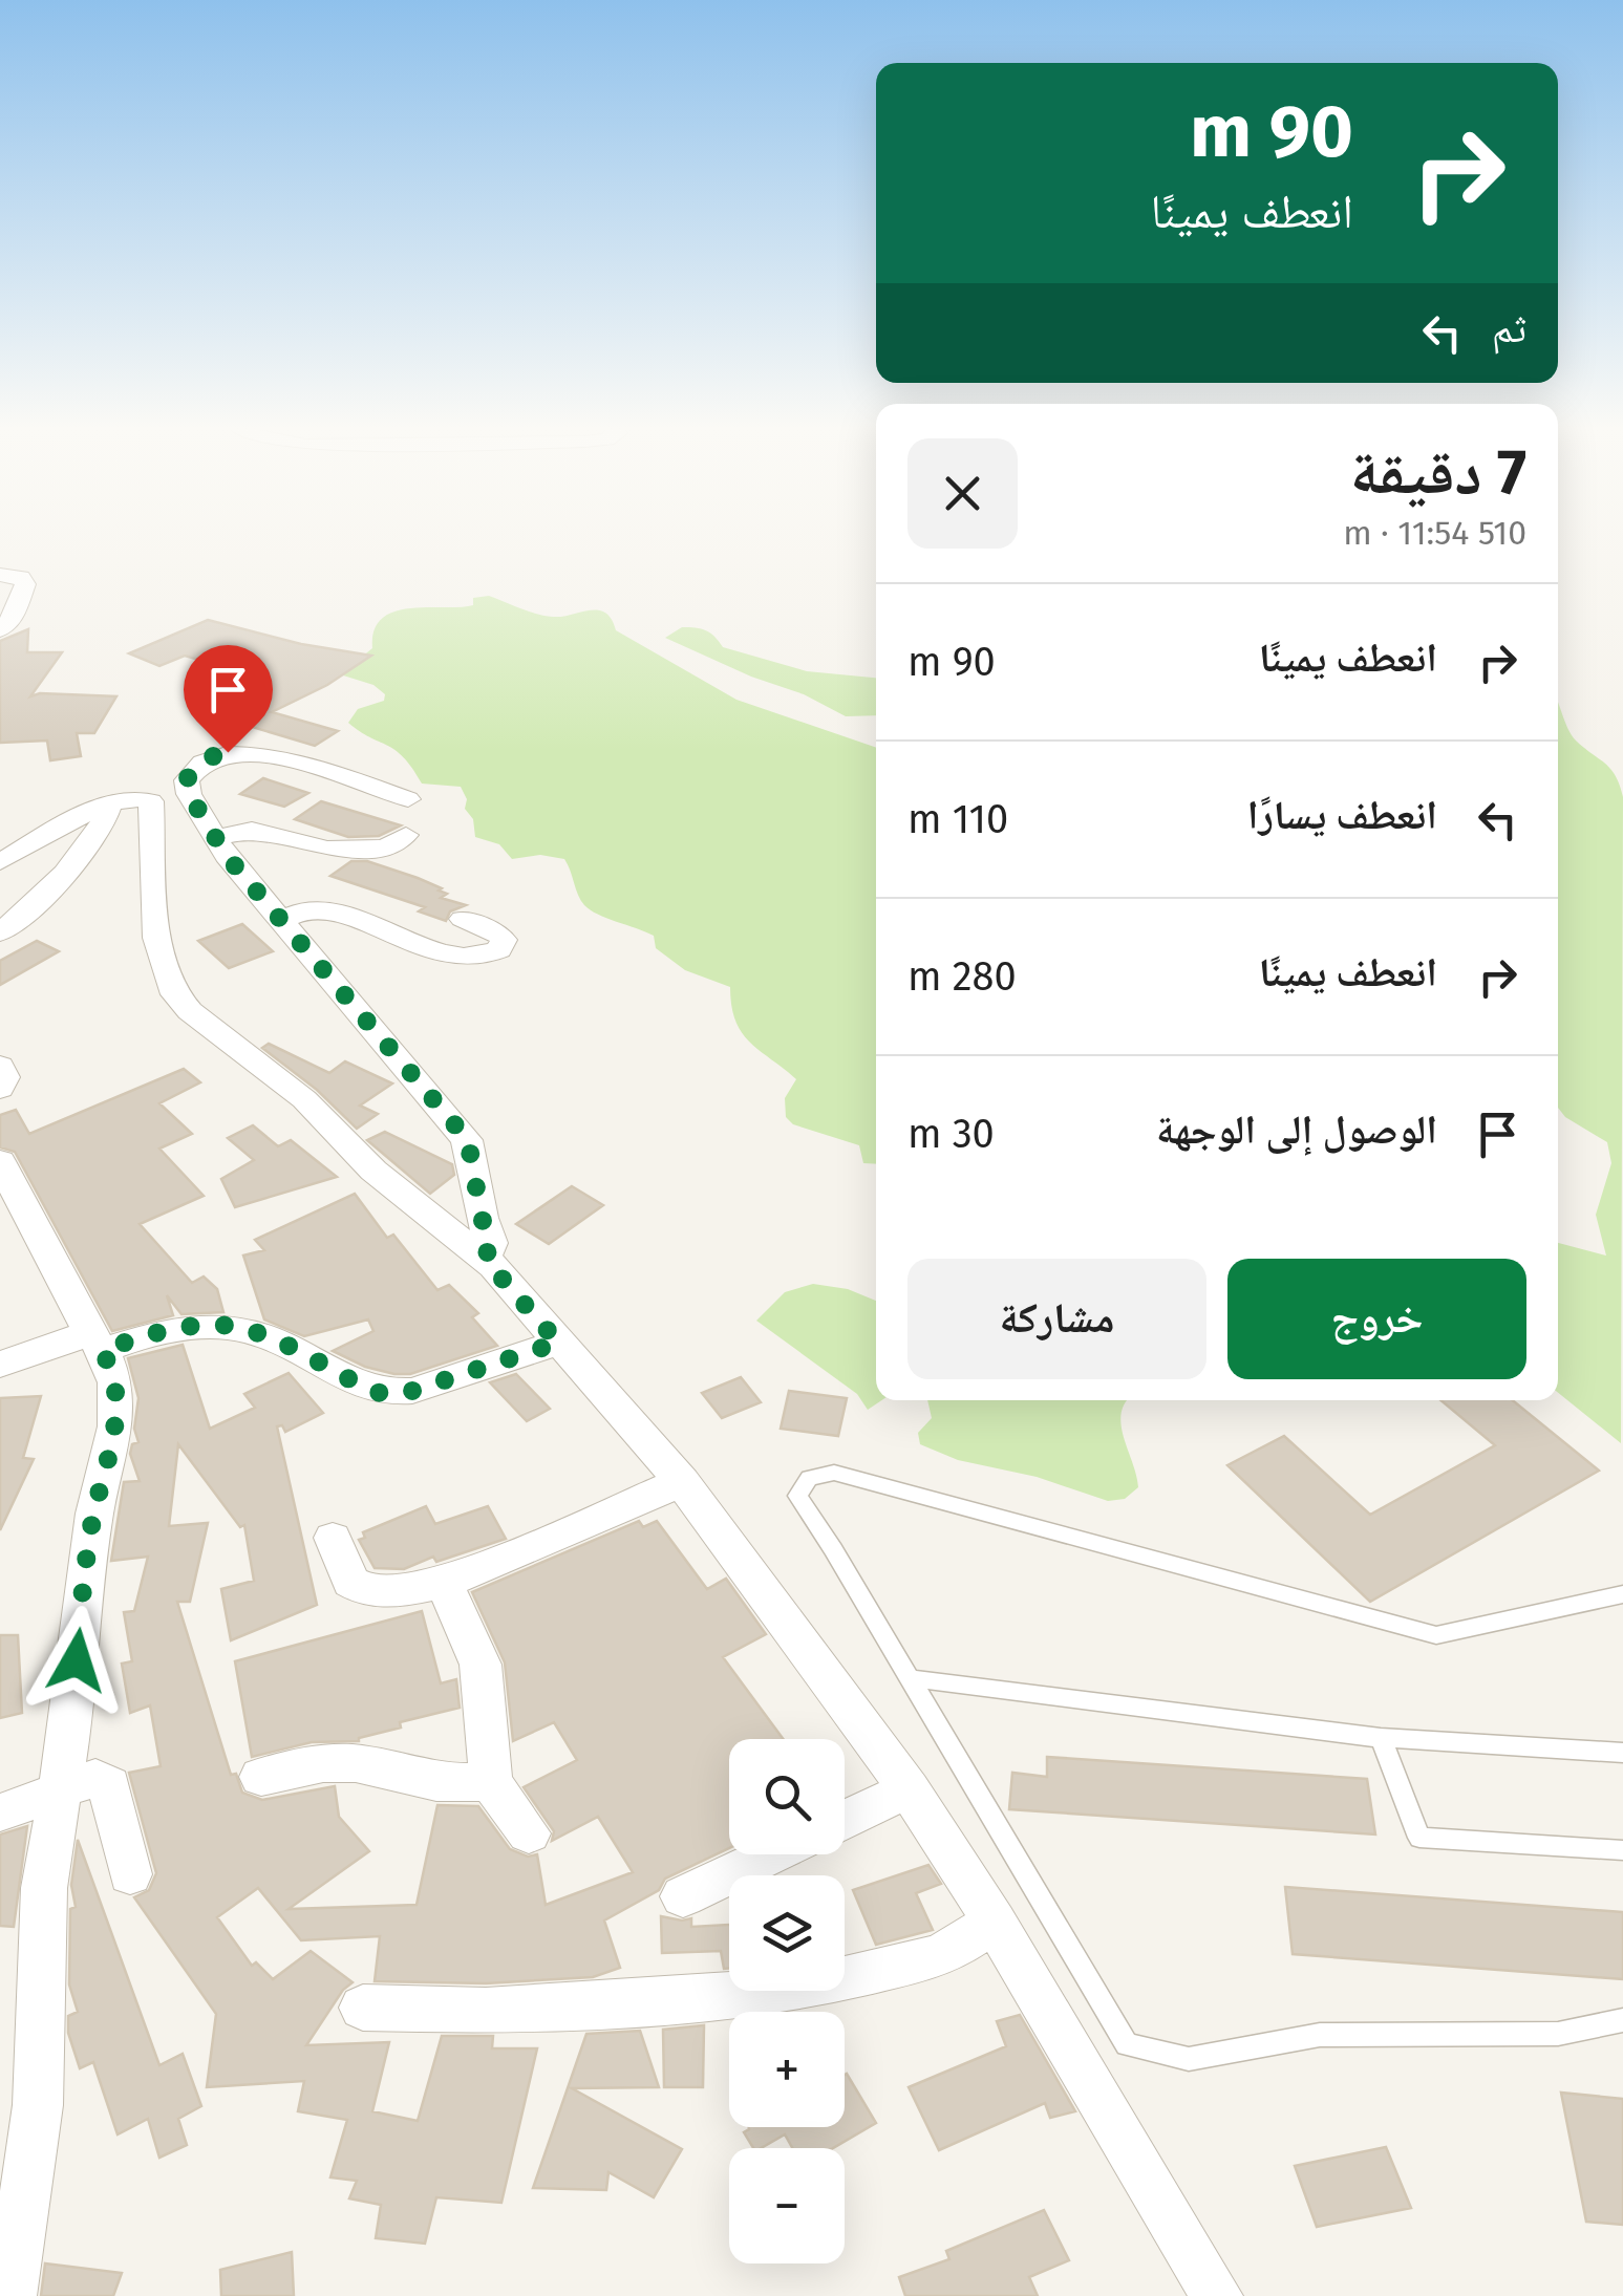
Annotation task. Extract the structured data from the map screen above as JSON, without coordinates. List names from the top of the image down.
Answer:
{
  "page": {
    "turn": ["90 m", "انعطف يمينًا"],
    "then": "ثم",
    "heading": ["7 دقيقة", "510 m · 11:54"],
    "list": [
      {
        "name": "انعطف يمينًا",
        "value": "90 m"
      },
      {
        "name": "انعطف يسارًا",
        "value": "110 m"
      },
      {
        "name": "انعطف يمينًا",
        "value": "280 m"
      },
      {
        "name": "الوصول إلى الوجهة",
        "value": "30 m"
      }
    ],
    "buttons": ["خروج", "مشاركة"],
    "map_buttons": ["+", "−"]
  }
}
